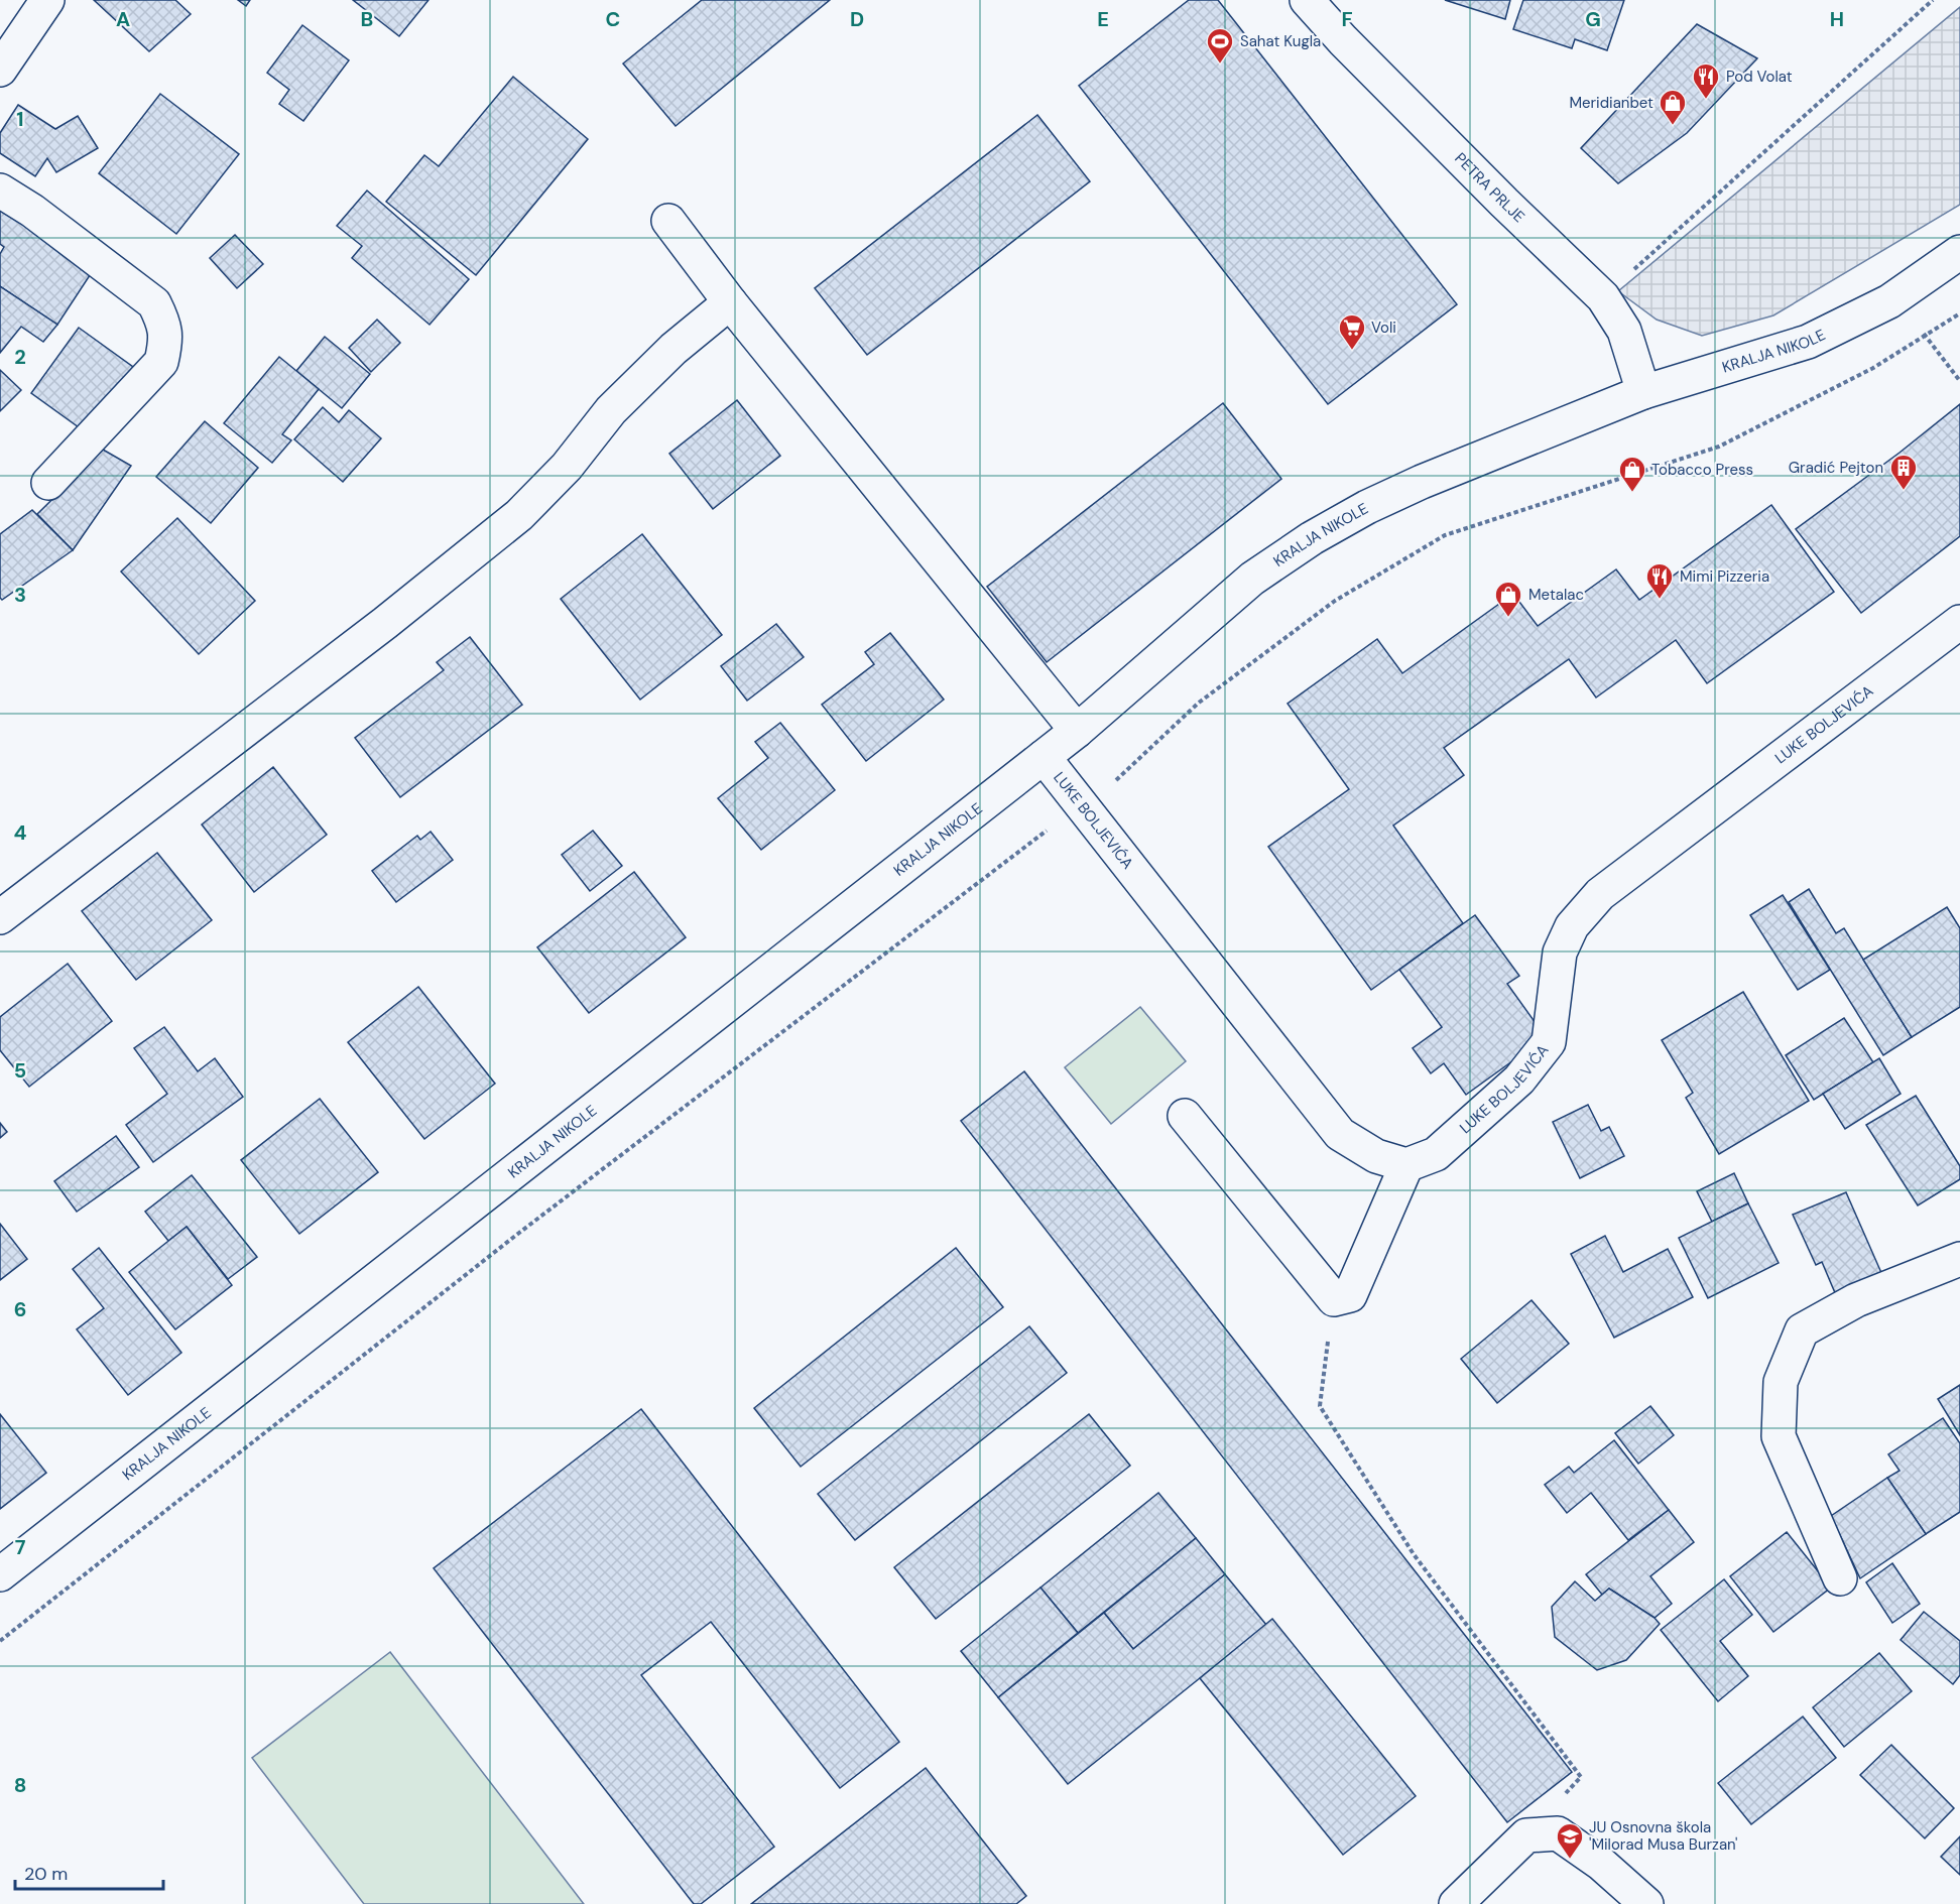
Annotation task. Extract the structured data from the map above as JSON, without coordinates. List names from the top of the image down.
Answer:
{
  "streets": {
    "street": ["PETRA PRLJE", "KRALJA NIKOLE", "LUKE BOLJEVIĆA"]
  },
  "crossings": [
    ["PETRA PRLJE", "KRALJA NIKOLE"],
    ["KRALJA NIKOLE", "LUKE BOLJEVIĆA"]
  ],
  "places": {
    "sports": ["Sahat Kugla"],
    "restaurant": ["Pod Volat", "Mimi Pizzeria"],
    "shop": ["Meridianbet", "Tobacco Press", "Metalac"],
    "supermarket": ["Voli"],
    "building": ["Gradić Pejton"],
    "school or university": ["JU Osnovna škola 'Milorad Musa Burzan'"]
  },
  "scale_bar": "20 m",
  "grid": {
    "columns": [
      "A",
      "B",
      "C",
      "D",
      "E",
      "F",
      "G",
      "H"
    ],
    "rows": [
      "1",
      "2",
      "3",
      "4",
      "5",
      "6",
      "7",
      "8"
    ]
  }
}
